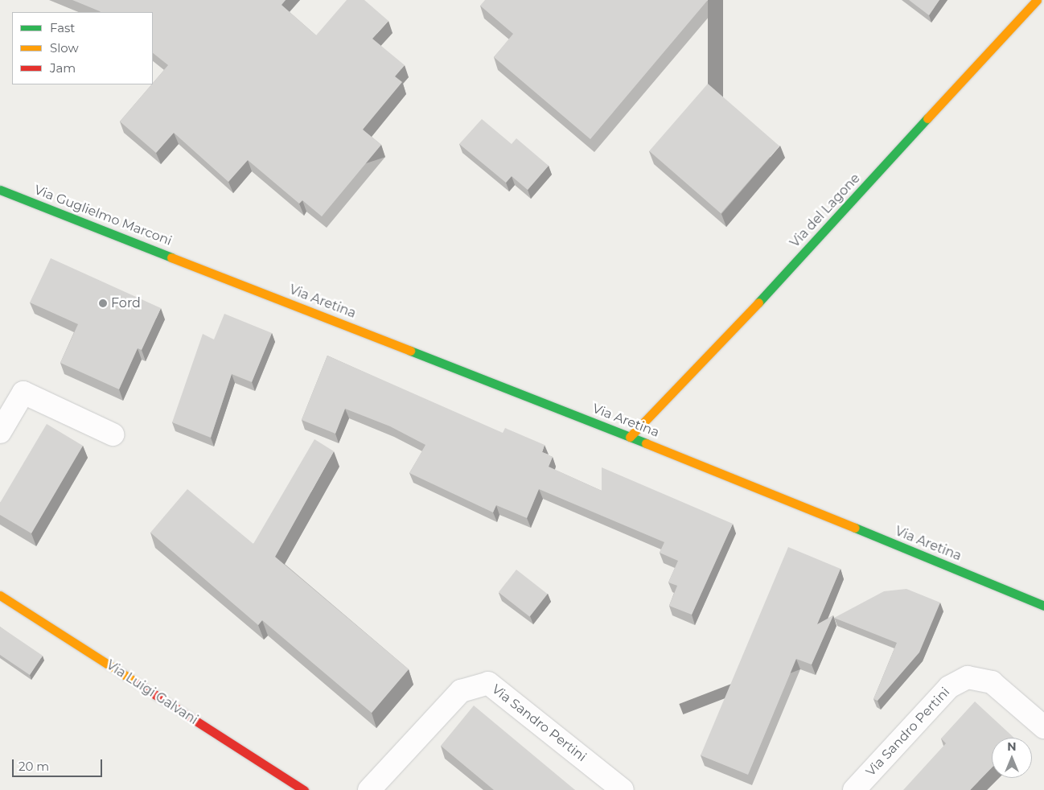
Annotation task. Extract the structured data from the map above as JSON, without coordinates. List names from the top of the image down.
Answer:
{
  "streets": {
    "street": [
      "Via del Lagone",
      "Via Guglielmo Marconi",
      "Via Aretina",
      "Via Luigi Galvani",
      "Via Sandro Pertini"
    ]
  },
  "crossings": [
    ["Via del Lagone", "Via Aretina"],
    ["Via Guglielmo Marconi", "Via Aretina"]
  ],
  "places": ["Ford"],
  "legend": ["Fast", "Slow", "Jam"],
  "scale_bar": "20 m",
  "north": "top"
}
